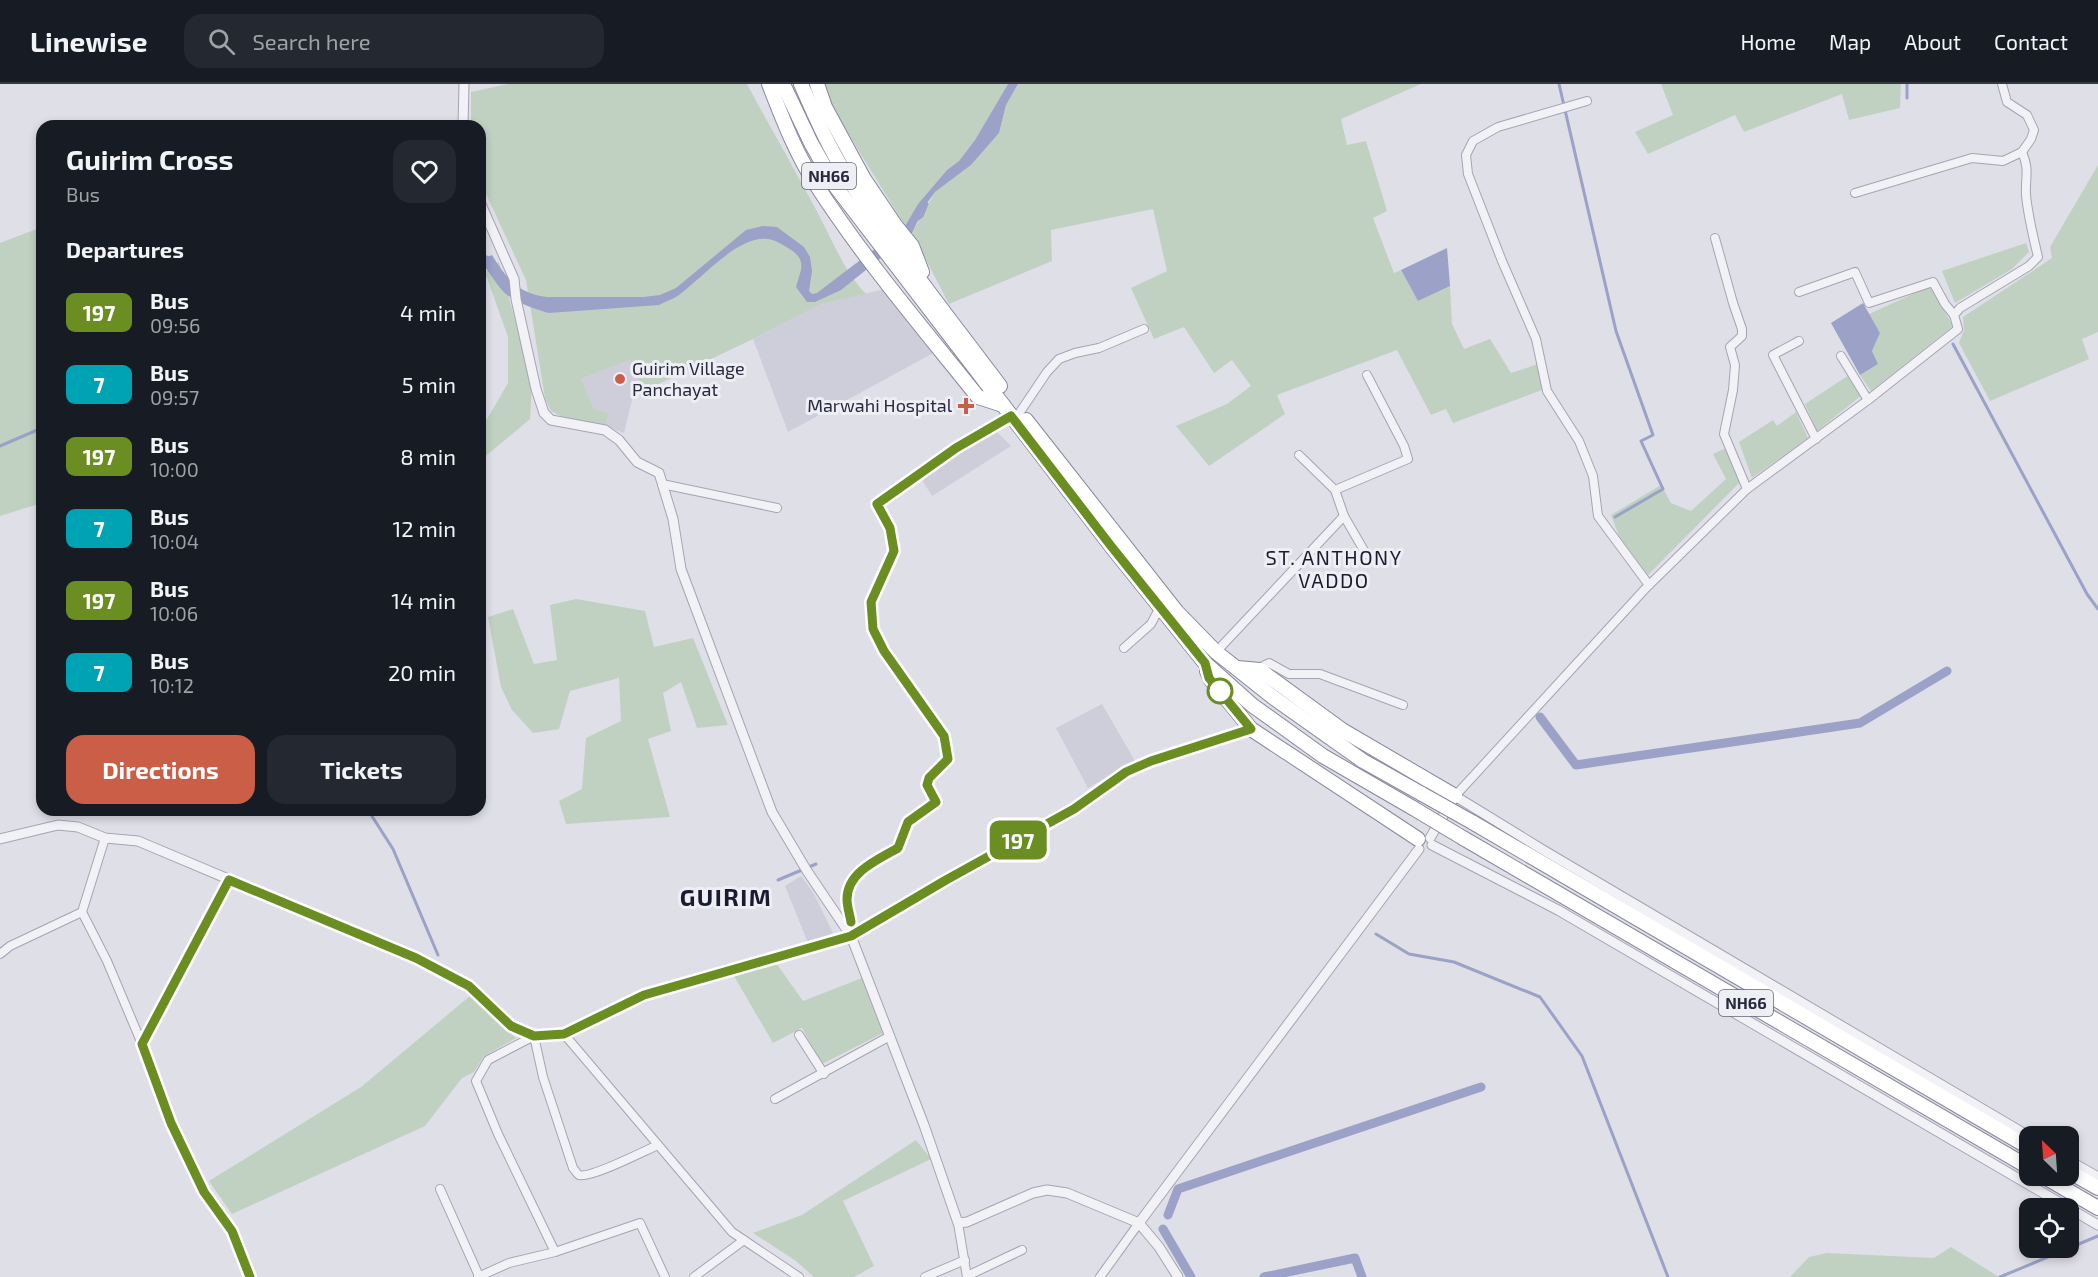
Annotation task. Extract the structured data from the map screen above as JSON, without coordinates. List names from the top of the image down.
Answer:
{
  "streets": {
    "highway": ["NH66"]
  },
  "districts": ["ST. ANTHONY VADDO", "GUIRIM"],
  "places": {
    "other": ["Guirim Village Panchayat"],
    "health": ["Marwahi Hospital"]
  },
  "lines": ["bus line 197"],
  "north": "top left",
  "page": {
    "header": "Linewise",
    "search": "Search here",
    "nav": [
      "Home",
      "Map",
      "About",
      "Contact"
    ],
    "on_map": "197",
    "heading": [
      ["Guirim Cross", "Bus"],
      "Departures"
    ],
    "list": [
      {
        "mark": "197",
        "name": "Bus",
        "note": "09:56",
        "value": "4 min"
      },
      {
        "mark": "7",
        "name": "Bus",
        "note": "09:57",
        "value": "5 min"
      },
      {
        "mark": "197",
        "name": "Bus",
        "note": "10:00",
        "value": "8 min"
      },
      {
        "mark": "7",
        "name": "Bus",
        "note": "10:04",
        "value": "12 min"
      },
      {
        "mark": "197",
        "name": "Bus",
        "note": "10:06",
        "value": "14 min"
      },
      {
        "mark": "7",
        "name": "Bus",
        "note": "10:12",
        "value": "20 min"
      }
    ],
    "buttons": ["Directions", "Tickets"]
  }
}
